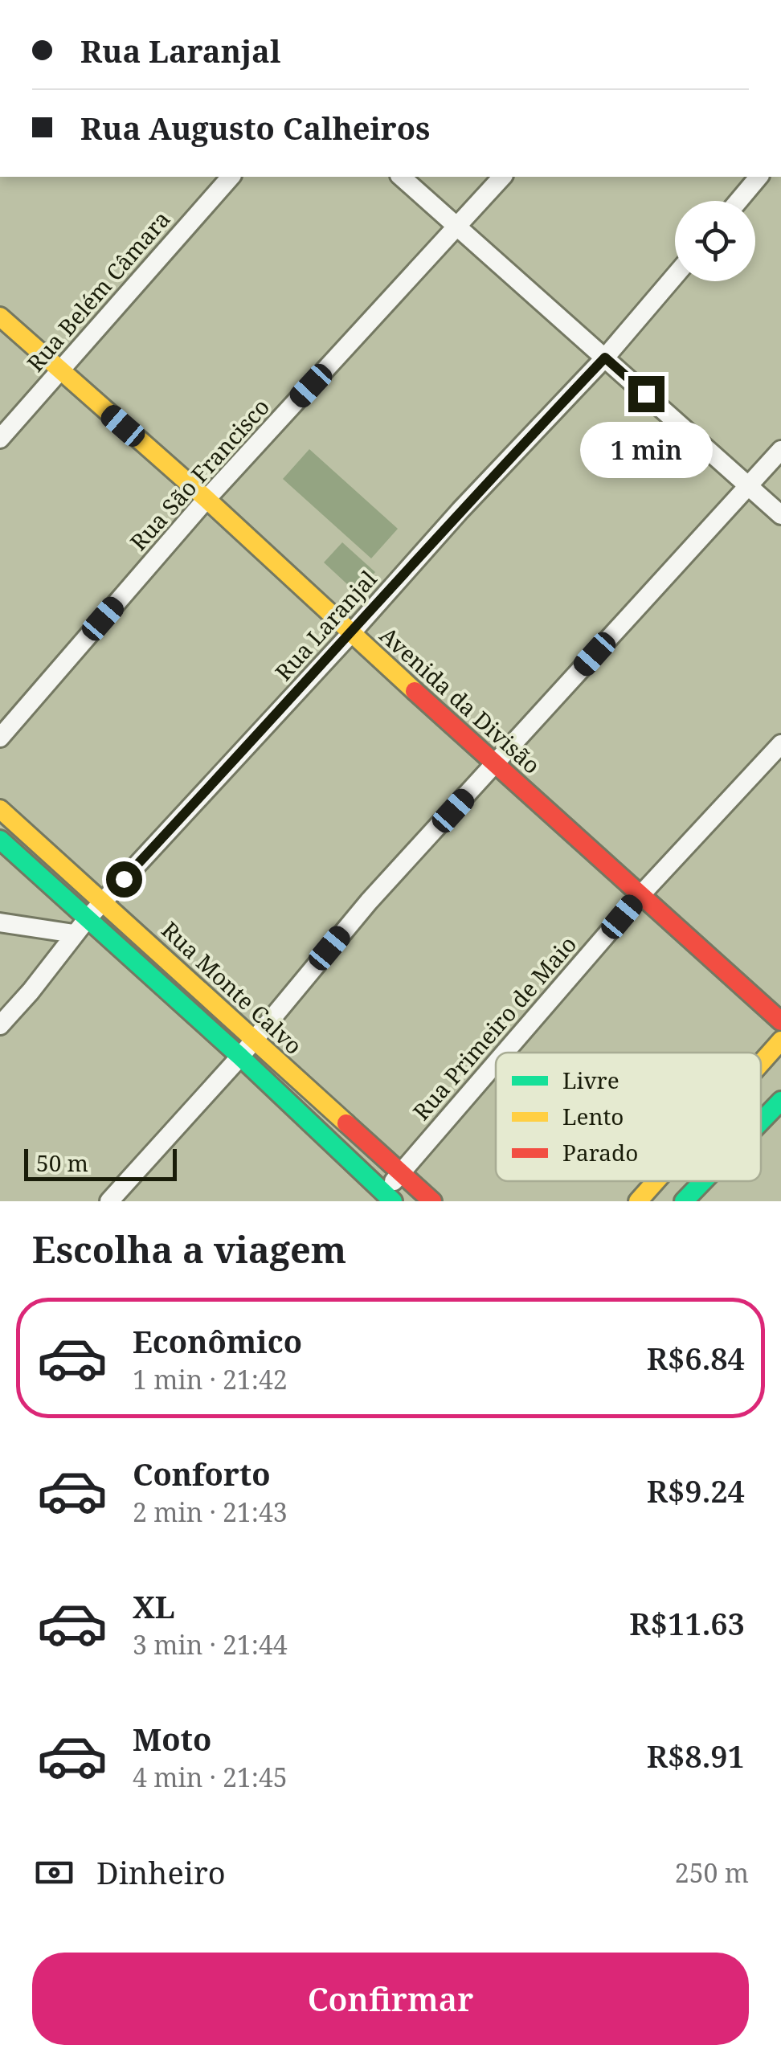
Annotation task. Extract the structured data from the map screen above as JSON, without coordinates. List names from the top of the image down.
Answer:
{
  "streets": {
    "main road": ["Avenida da Divisão", "Rua Monte Calvo"],
    "street": [
      "Rua Belém Câmara",
      "Rua São Francisco",
      "Rua Laranjal",
      "Rua Primeiro de Maio"
    ]
  },
  "crossings": [
    ["Rua Belém Câmara", "Avenida da Divisão"],
    ["Rua São Francisco", "Avenida da Divisão"],
    ["Rua Laranjal", "Avenida da Divisão"],
    ["Rua Laranjal", "Rua Monte Calvo"],
    ["Avenida da Divisão", "Rua Primeiro de Maio"],
    ["Rua Monte Calvo", "Rua Primeiro de Maio"]
  ],
  "legend": ["Livre", "Lento", "Parado"],
  "scale_bar": "50 m",
  "page": {
    "banner": ["Rua Laranjal", "Rua Augusto Calheiros"],
    "bubble": "1 min",
    "scale": "50 m",
    "heading": "Escolha a viagem",
    "list": [
      {
        "name": "Econômico",
        "note": "1 min · 21:42",
        "value": "R$6.84"
      },
      {
        "name": "Conforto",
        "note": "2 min · 21:43",
        "value": "R$9.24"
      },
      {
        "name": "XL",
        "note": "3 min · 21:44",
        "value": "R$11.63"
      },
      {
        "name": "Moto",
        "note": "4 min · 21:45",
        "value": "R$8.91"
      }
    ],
    "pay": ["Dinheiro", "250 m"],
    "buttons": "Confirmar"
  }
}
